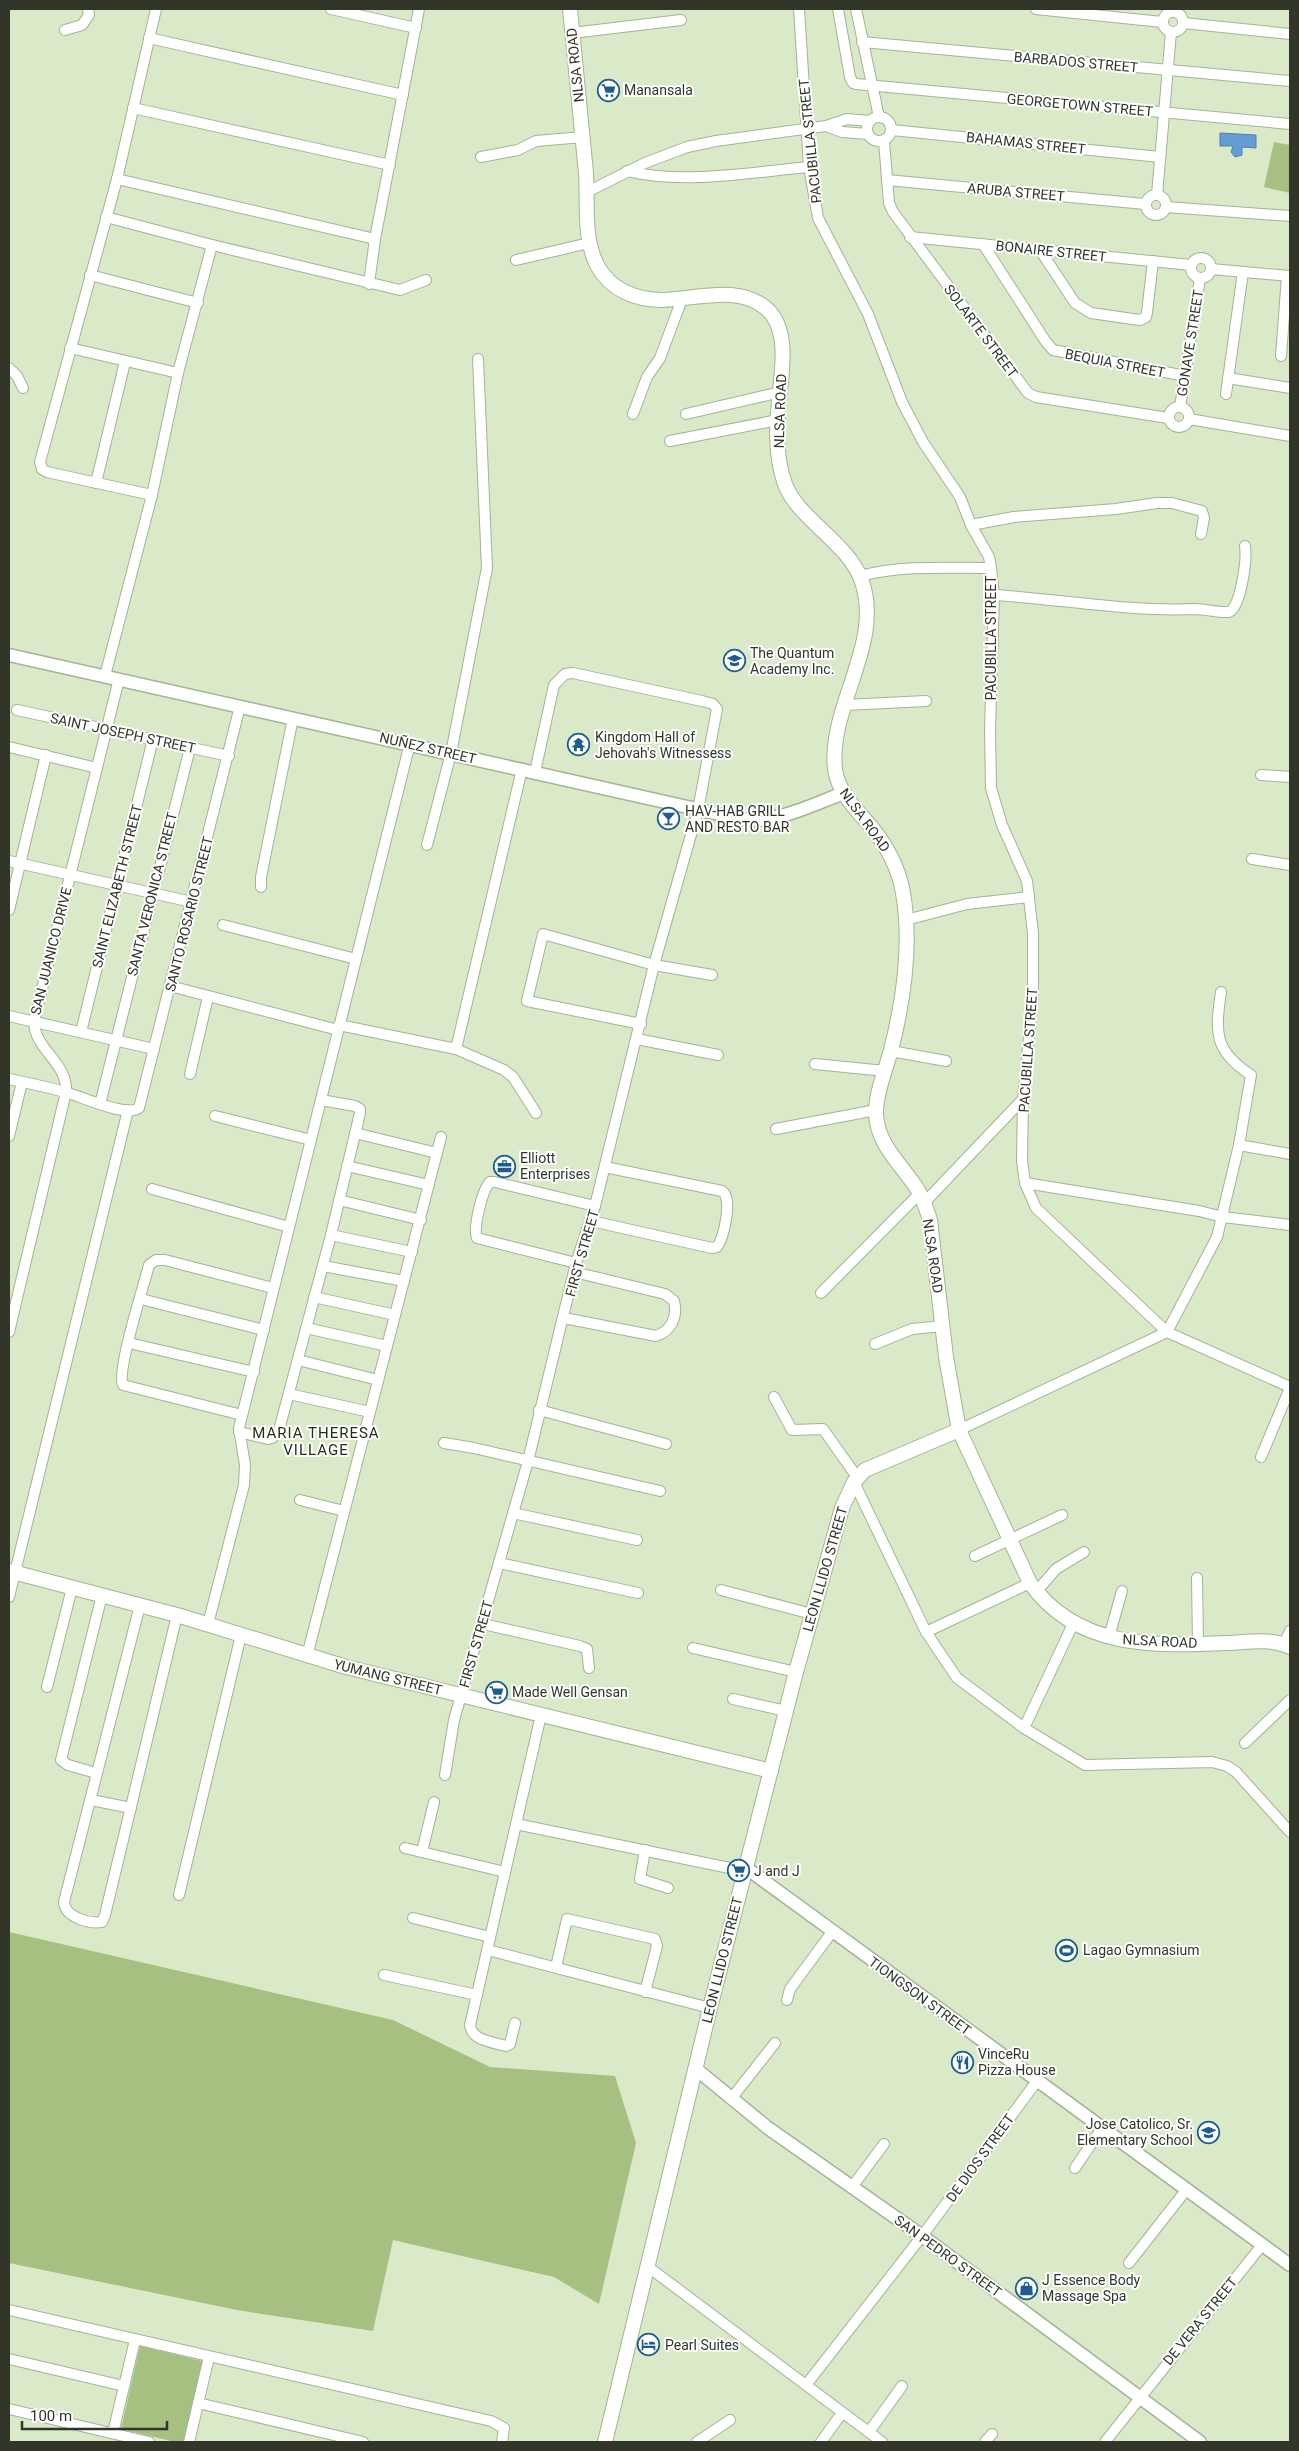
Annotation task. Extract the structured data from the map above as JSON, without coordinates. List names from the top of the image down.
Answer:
{
  "streets": {
    "main road": ["NLSA ROAD", "LEON LLIDO STREET", "YUMANG STREET"],
    "street": [
      "BARBADOS STREET",
      "GEORGETOWN STREET",
      "PACUBILLA STREET",
      "BAHAMAS STREET",
      "ARUBA STREET",
      "BONAIRE STREET",
      "SOLARTE STREET",
      "GONAVE STREET",
      "BEQUIA STREET",
      "SAINT JOSEPH STREET",
      "NUÑEZ STREET",
      "SAINT ELIZABETH STREET",
      "SANTA VERONICA STREET",
      "SANTO ROSARIO STREET",
      "SAN JUANICO DRIVE",
      "FIRST STREET",
      "TIONGSON STREET",
      "DE DIOS STREET",
      "SAN PEDRO STREET",
      "DE VERA STREET"
    ]
  },
  "crossings": [
    ["NLSA ROAD", "NUÑEZ STREET"],
    ["BAHAMAS STREET", "SOLARTE STREET"],
    ["ARUBA STREET", "SOLARTE STREET"],
    ["BONAIRE STREET", "SOLARTE STREET"],
    ["BONAIRE STREET", "GONAVE STREET"],
    ["BONAIRE STREET", "BEQUIA STREET"],
    ["SOLARTE STREET", "GONAVE STREET"],
    ["GONAVE STREET", "BEQUIA STREET"],
    ["SAINT JOSEPH STREET", "SAINT ELIZABETH STREET"],
    ["SAINT JOSEPH STREET", "SANTA VERONICA STREET"],
    ["SAINT JOSEPH STREET", "SANTO ROSARIO STREET"],
    ["SAINT JOSEPH STREET", "SAN JUANICO DRIVE"],
    ["NUÑEZ STREET", "SANTO ROSARIO STREET"],
    ["NUÑEZ STREET", "SAN JUANICO DRIVE"],
    ["NUÑEZ STREET", "FIRST STREET"],
    ["FIRST STREET", "YUMANG STREET"],
    ["LEON LLIDO STREET", "YUMANG STREET"],
    ["LEON LLIDO STREET", "TIONGSON STREET"],
    ["LEON LLIDO STREET", "SAN PEDRO STREET"],
    ["TIONGSON STREET", "DE DIOS STREET"],
    ["TIONGSON STREET", "DE VERA STREET"],
    ["DE DIOS STREET", "SAN PEDRO STREET"],
    ["SAN PEDRO STREET", "DE VERA STREET"]
  ],
  "districts": ["MARIA THERESA VILLAGE"],
  "places": {
    "supermarket": ["Manansala", "Made Well Gensan", "J and J"],
    "school or university": ["The Quantum Academy Inc.", "Jose Catolico, Sr. Elementary School"],
    "temple": ["Kingdom Hall of Jehovah's Witnessess"],
    "bar": ["HAV-HAB GRILL AND RESTO BAR"],
    "office": ["Elliott Enterprises"],
    "sports": ["Lagao Gymnasium"],
    "restaurant": ["VinceRu Pizza House"],
    "shop": ["J Essence Body Massage Spa"],
    "hotel": ["Pearl Suites"]
  },
  "scale_bar": "100 m"
}
